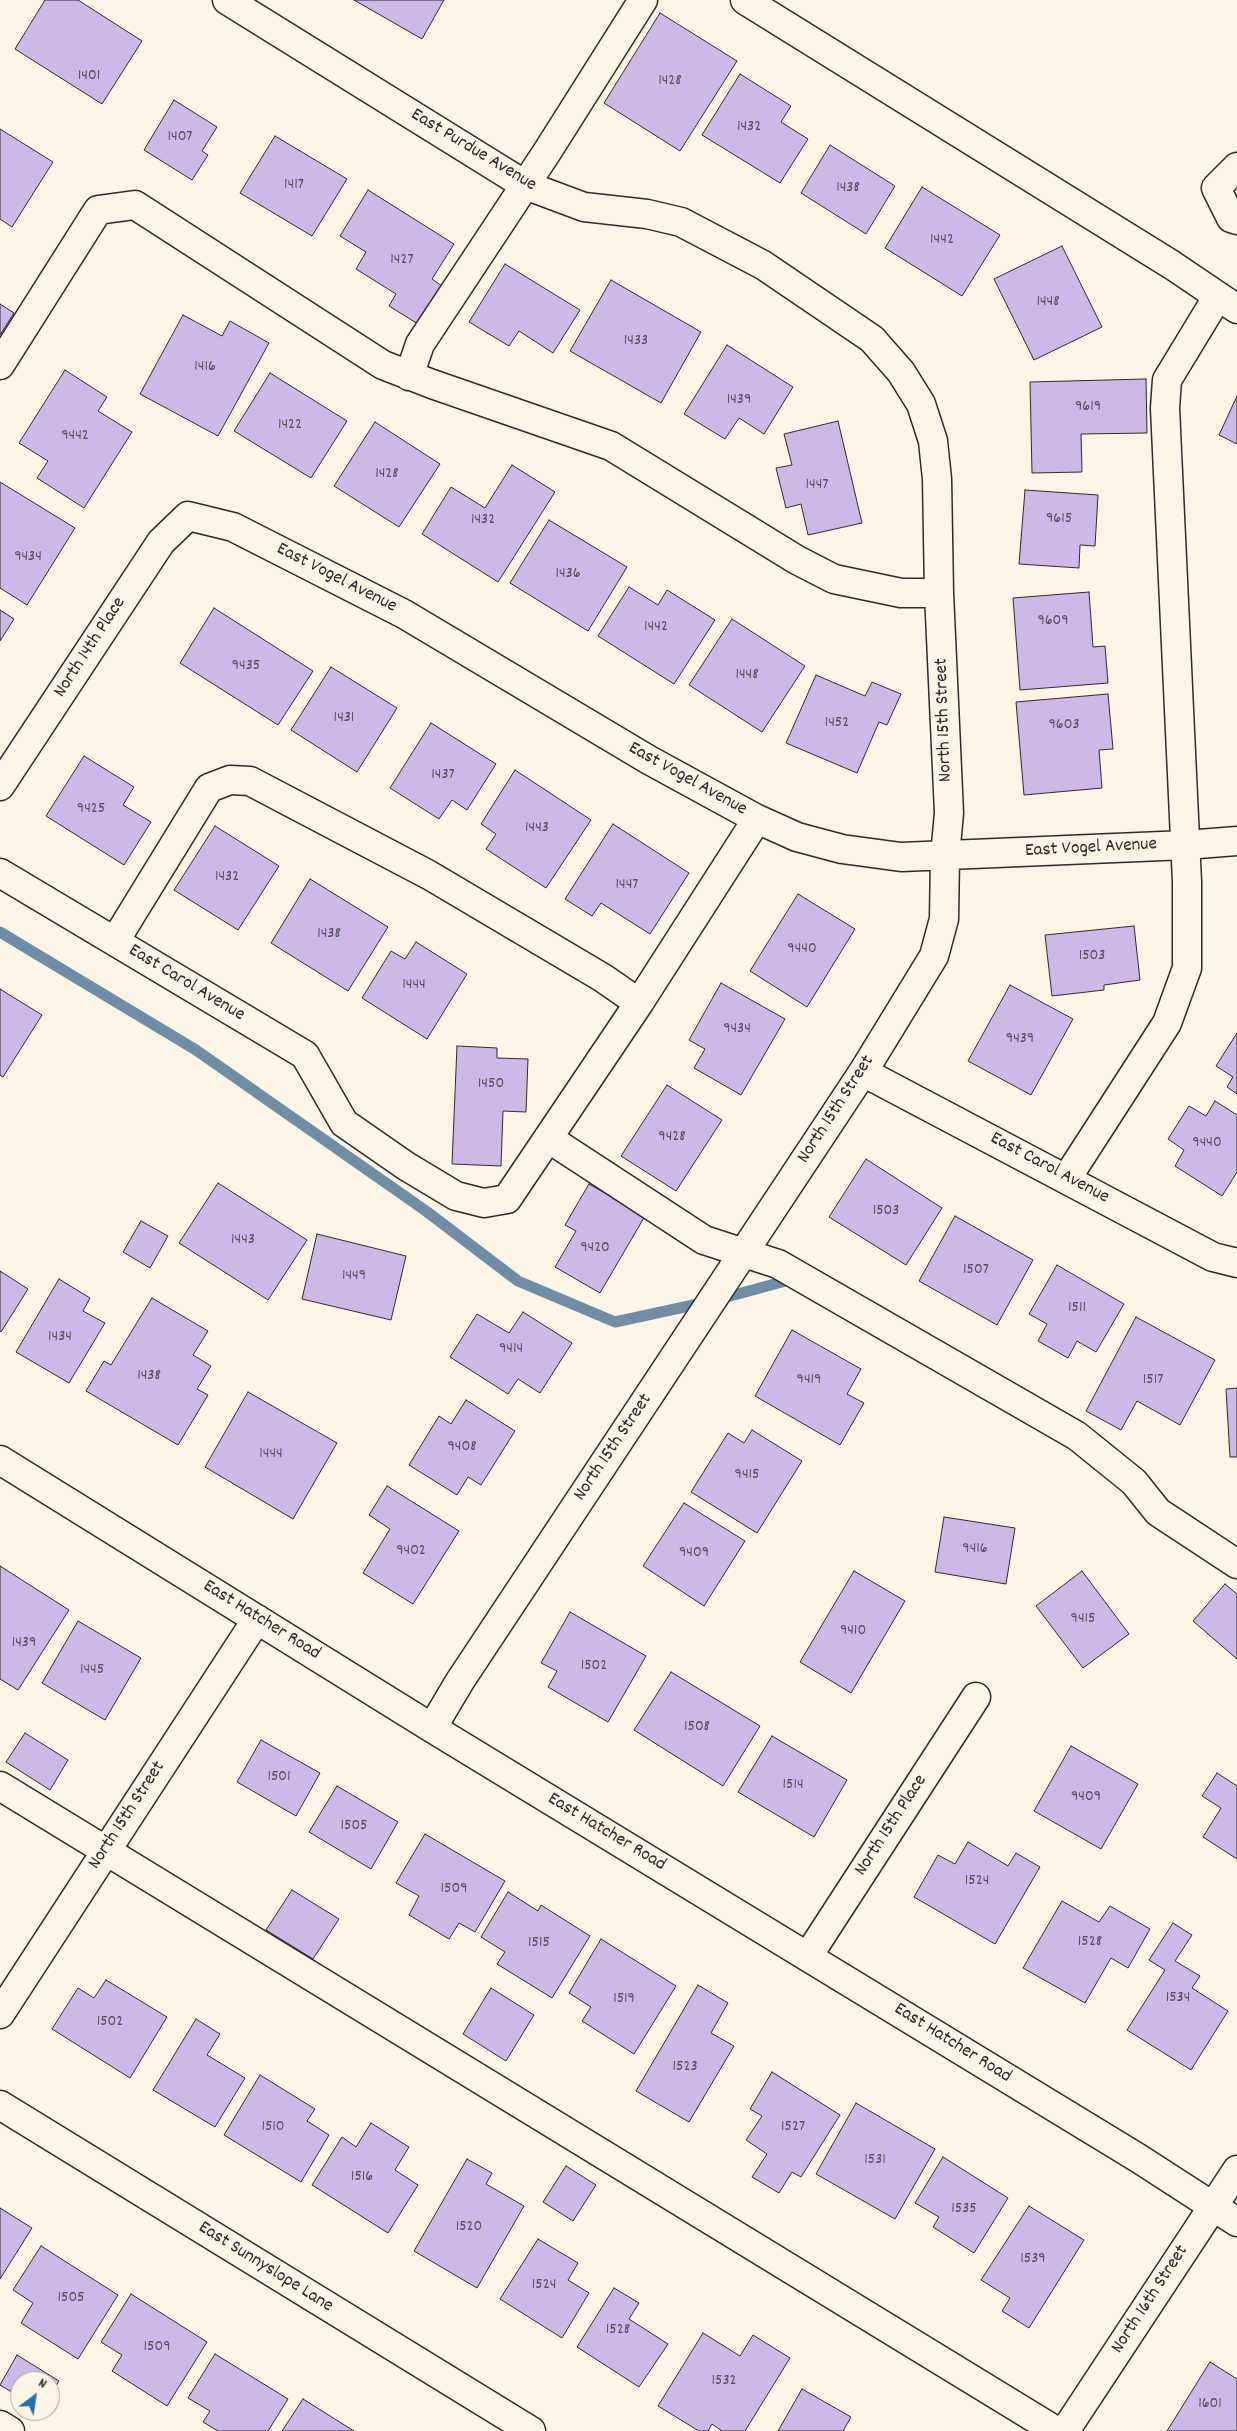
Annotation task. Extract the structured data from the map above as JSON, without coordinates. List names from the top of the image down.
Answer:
{
  "streets": {
    "street": [
      "East Purdue Avenue",
      "East Vogel Avenue",
      "North 14th Place",
      "North 15th Street",
      "East Carol Avenue",
      "East Hatcher Road",
      "North 15th Place",
      "East Sunnyslope Lane",
      "North 16th Street"
    ]
  },
  "crossings": [
    ["East Purdue Avenue", "North 15th Street"],
    ["East Vogel Avenue", "North 14th Place"],
    ["East Vogel Avenue", "North 15th Street"],
    ["North 15th Street", "East Carol Avenue"],
    ["North 15th Street", "East Hatcher Road"],
    ["East Hatcher Road", "North 15th Place"],
    ["East Hatcher Road", "North 16th Street"]
  ],
  "house_numbers": [
    "1401",
    "1428",
    "1432",
    "1407",
    "1417",
    "1438",
    "1442",
    "1427",
    "1448",
    "1433",
    "1416",
    "1439",
    "9619",
    "1422",
    "9442",
    "1428",
    "1447",
    "9615",
    "1432",
    "9434",
    "1436",
    "9609",
    "1442",
    "9435",
    "1448",
    "1431",
    "1452",
    "9603",
    "1437",
    "9425",
    "1443",
    "1432",
    "1447",
    "1438",
    "9440",
    "1503",
    "1444",
    "9434",
    "9439",
    "1450",
    "9428",
    "9440",
    "1503",
    "1443",
    "9420",
    "1507",
    "1449",
    "1511",
    "1434",
    "9414",
    "1438",
    "9419",
    "1517",
    "9408",
    "1444",
    "9415",
    "9416",
    "9402",
    "9409",
    "9415",
    "9410",
    "1439",
    "1502",
    "1445",
    "1508",
    "1501",
    "1514",
    "9409",
    "1505",
    "1524",
    "1509",
    "1528",
    "1515",
    "1534",
    "1519",
    "1502",
    "1523",
    "1510",
    "1527",
    "1531",
    "1516",
    "1535",
    "1520",
    "1539",
    "1524",
    "1505",
    "1528",
    "1509",
    "1532",
    "1601"
  ],
  "north": "top right"
}
